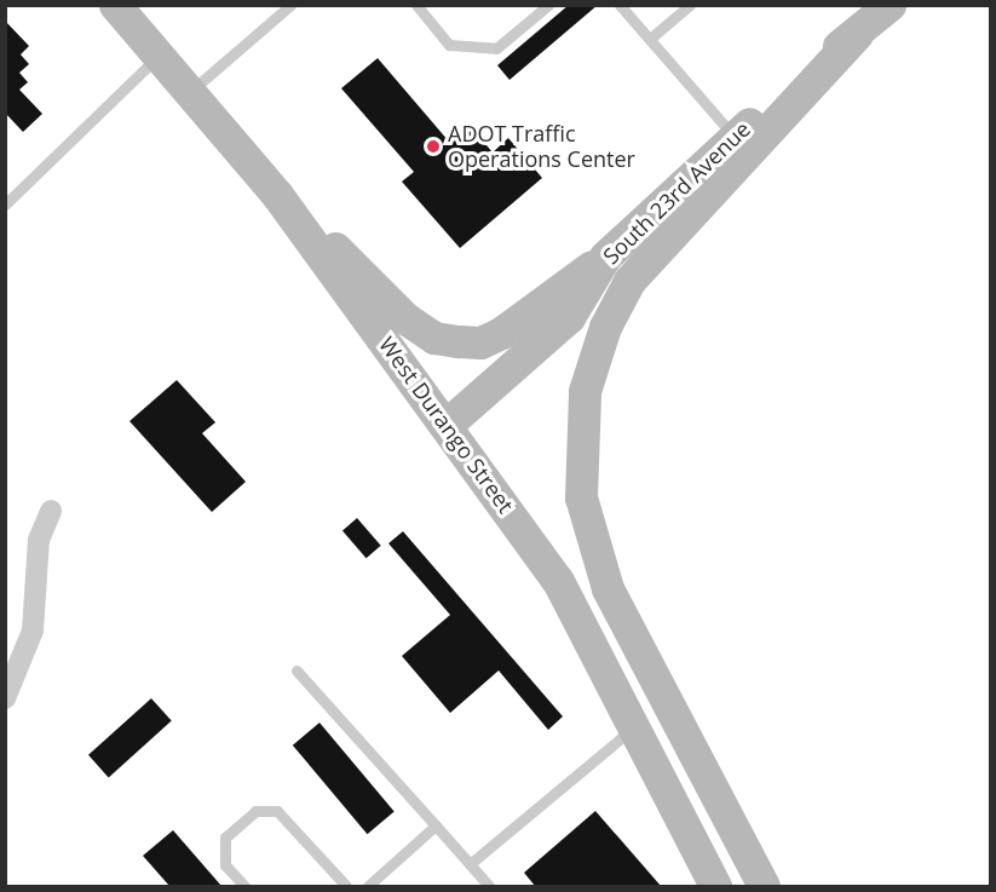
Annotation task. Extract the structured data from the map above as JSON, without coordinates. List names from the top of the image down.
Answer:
{
  "streets": {
    "main road": ["South 23rd Avenue", "West Durango Street"]
  },
  "crossings": [
    ["South 23rd Avenue", "West Durango Street"]
  ],
  "places": ["ADOT Traffic Operations Center"]
}
